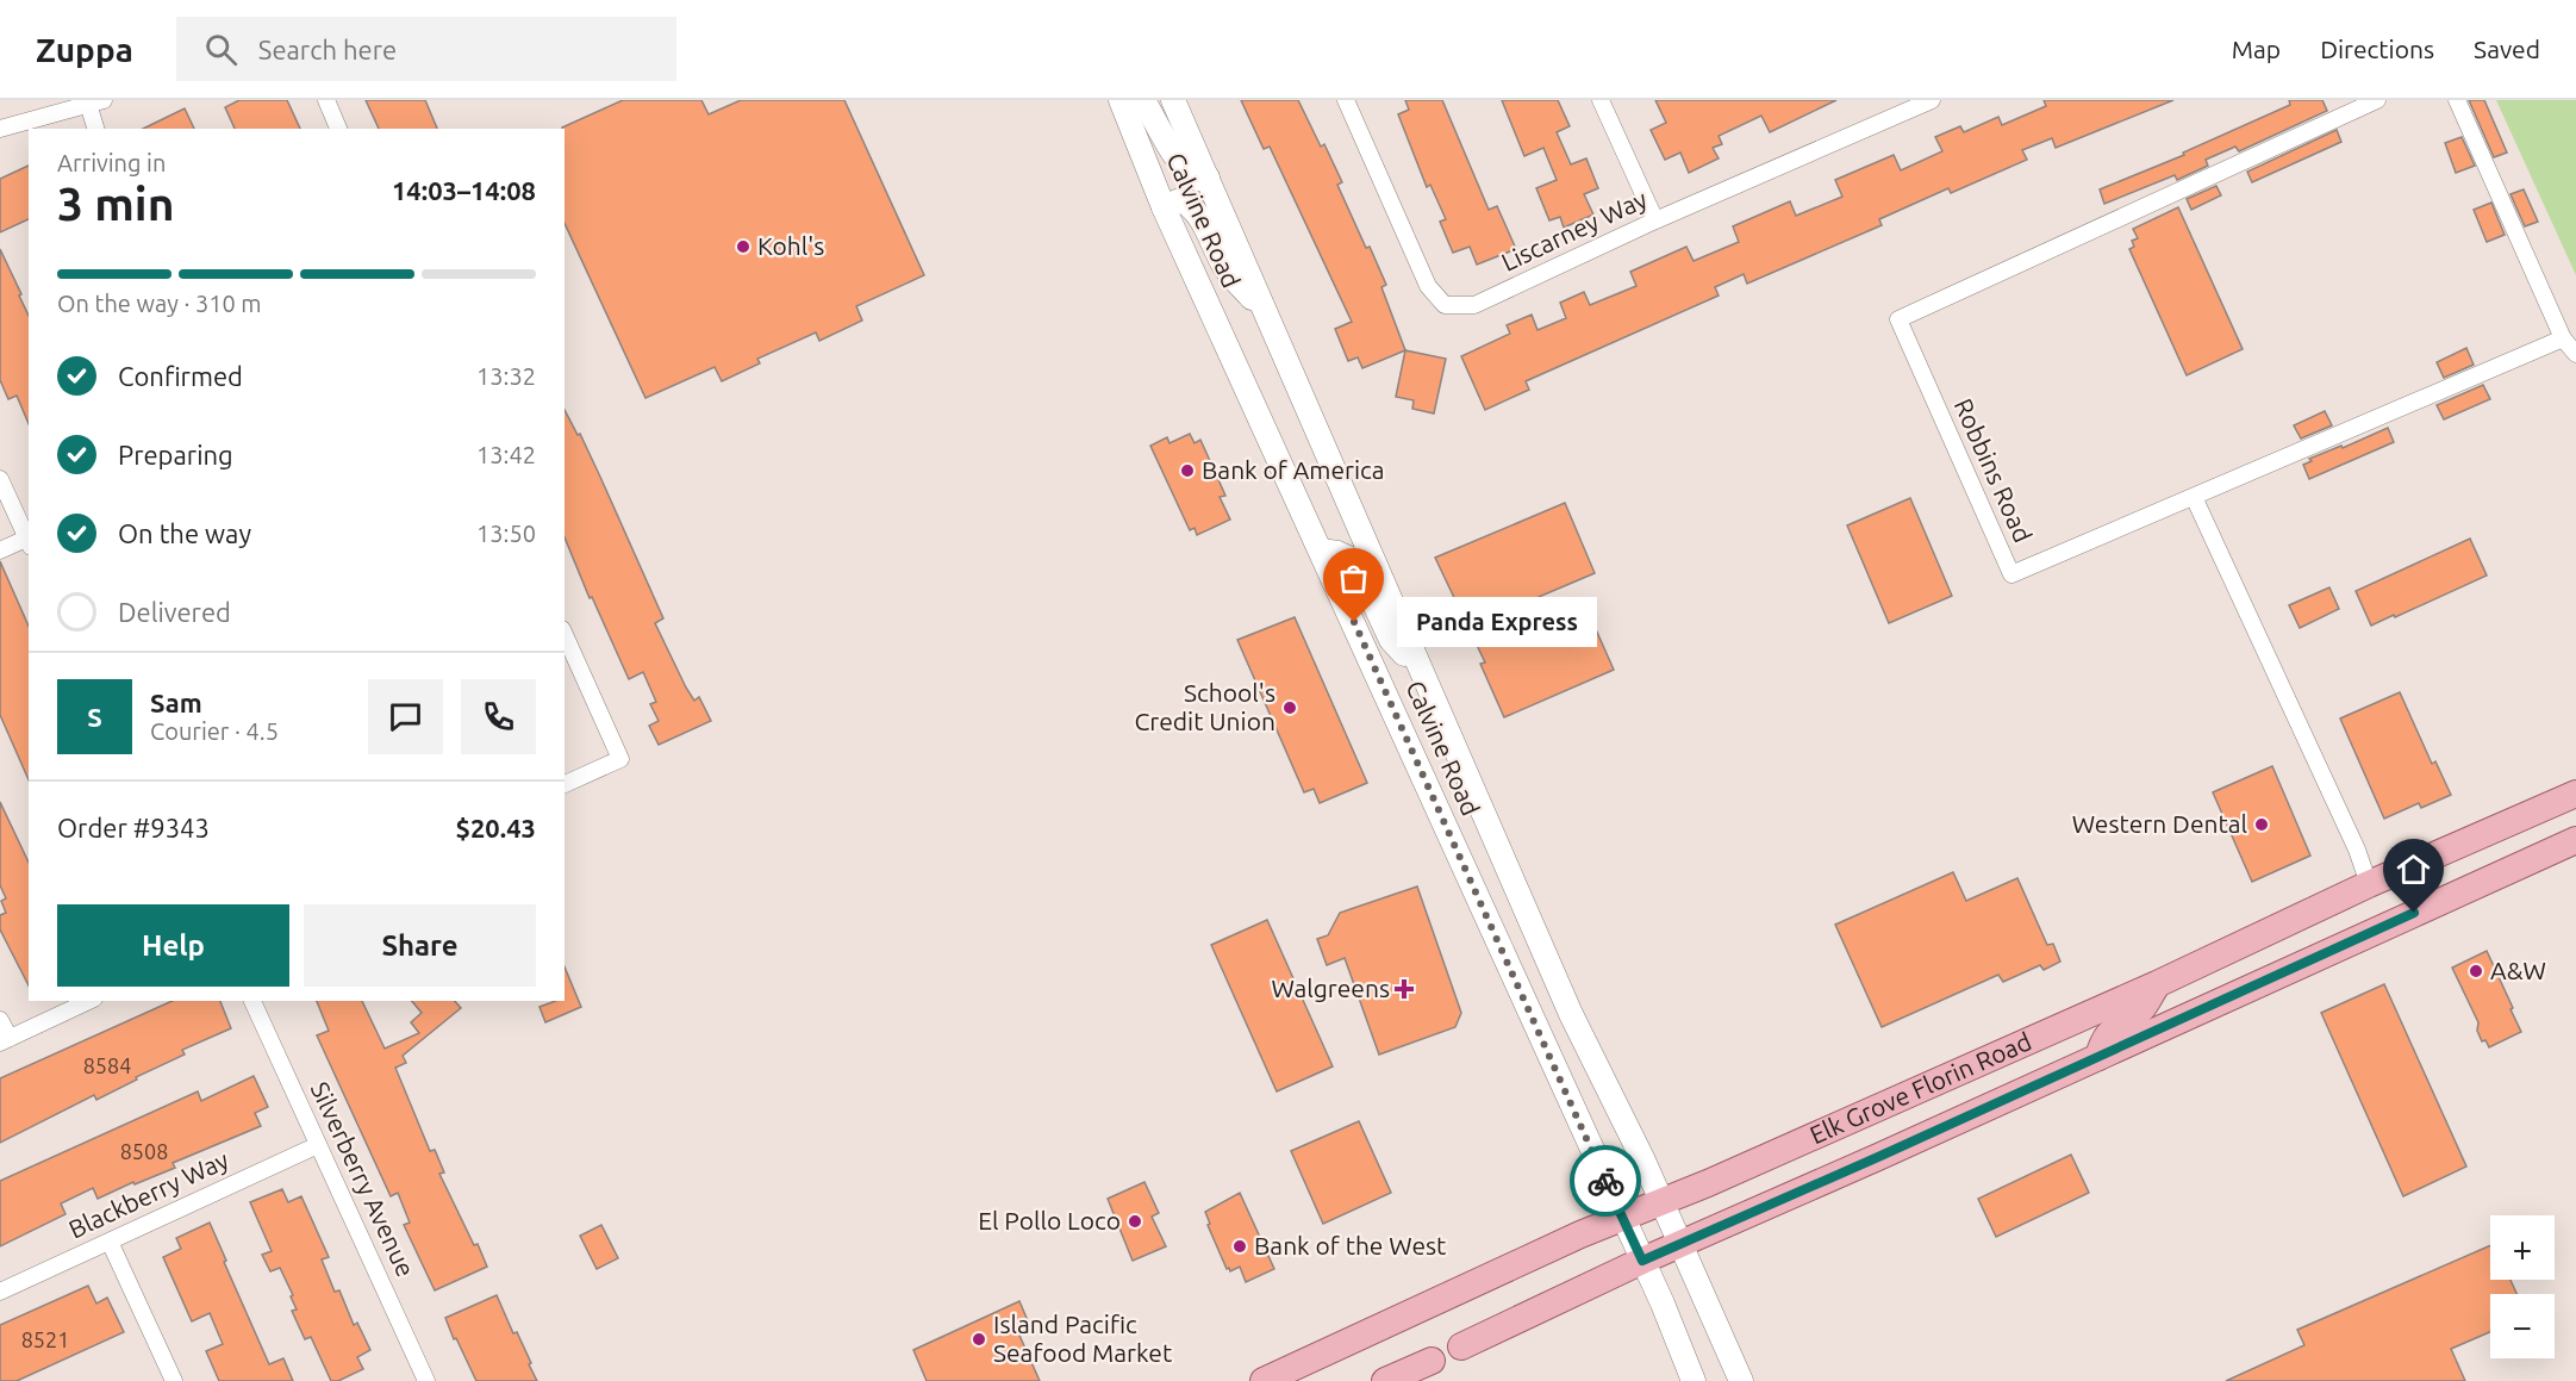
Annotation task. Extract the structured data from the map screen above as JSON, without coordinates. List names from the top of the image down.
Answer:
{
  "streets": {
    "main road": ["Calvine Road", "Elk Grove Florin Road"],
    "street": [
      "Liscarney Way",
      "Robbins Road",
      "Silverberry Avenue",
      "Blackberry Way"
    ]
  },
  "crossings": [
    ["Calvine Road", "Elk Grove Florin Road"],
    ["Silverberry Avenue", "Blackberry Way"]
  ],
  "places": {
    "other": [
      "Kohl's",
      "Bank of America",
      "Panda Express",
      "School's Credit Union",
      "Western Dental",
      "A&W",
      "El Pollo Loco",
      "Bank of the West",
      "Island Pacific Seafood Market"
    ],
    "health": ["Walgreens"]
  },
  "house_numbers": ["8584", "8508", "8521"],
  "page": {
    "header": "Zuppa",
    "search": "Search here",
    "nav": ["Map", "Directions", "Saved"],
    "heading": ["3 min", "Arriving in", "14:03–14:08"],
    "panel": [
      "Sam",
      "Courier · 4.5",
      "Order #9343",
      "$20.43"
    ],
    "bar": "On the way · 310 m",
    "list": [
      ["Confirmed", "13:32"],
      ["Preparing", "13:42"],
      ["On the way", "13:50"],
      "Delivered"
    ],
    "bubble": "Panda Express",
    "round": "S",
    "buttons": ["Help", "Share"],
    "map_buttons": ["+", "−"]
  }
}
